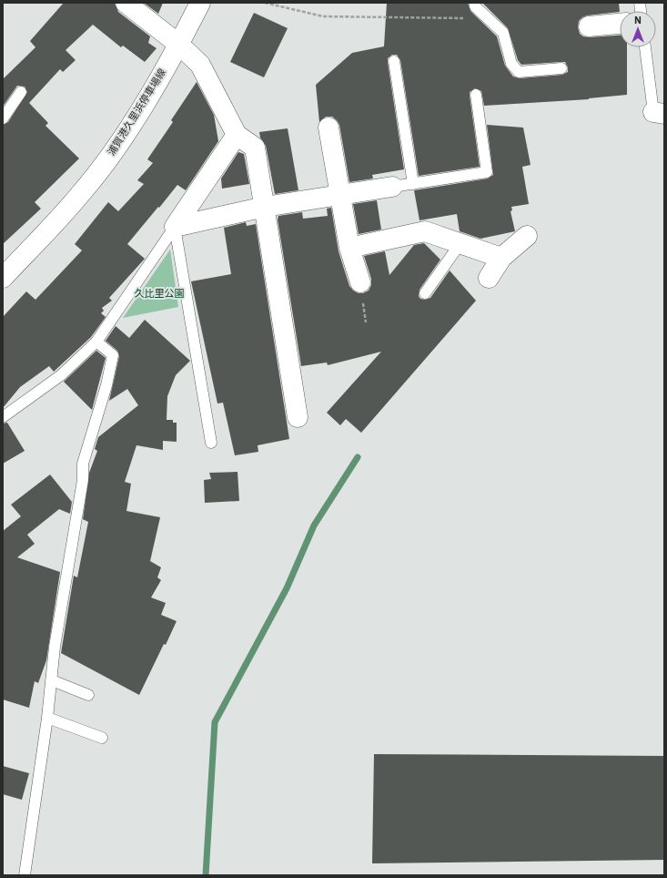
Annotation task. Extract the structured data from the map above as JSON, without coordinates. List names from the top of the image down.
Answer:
{
  "streets": {
    "street": ["浦賀港久里浜停車場線"]
  },
  "parks": ["久比里公園"],
  "north": "top"
}
